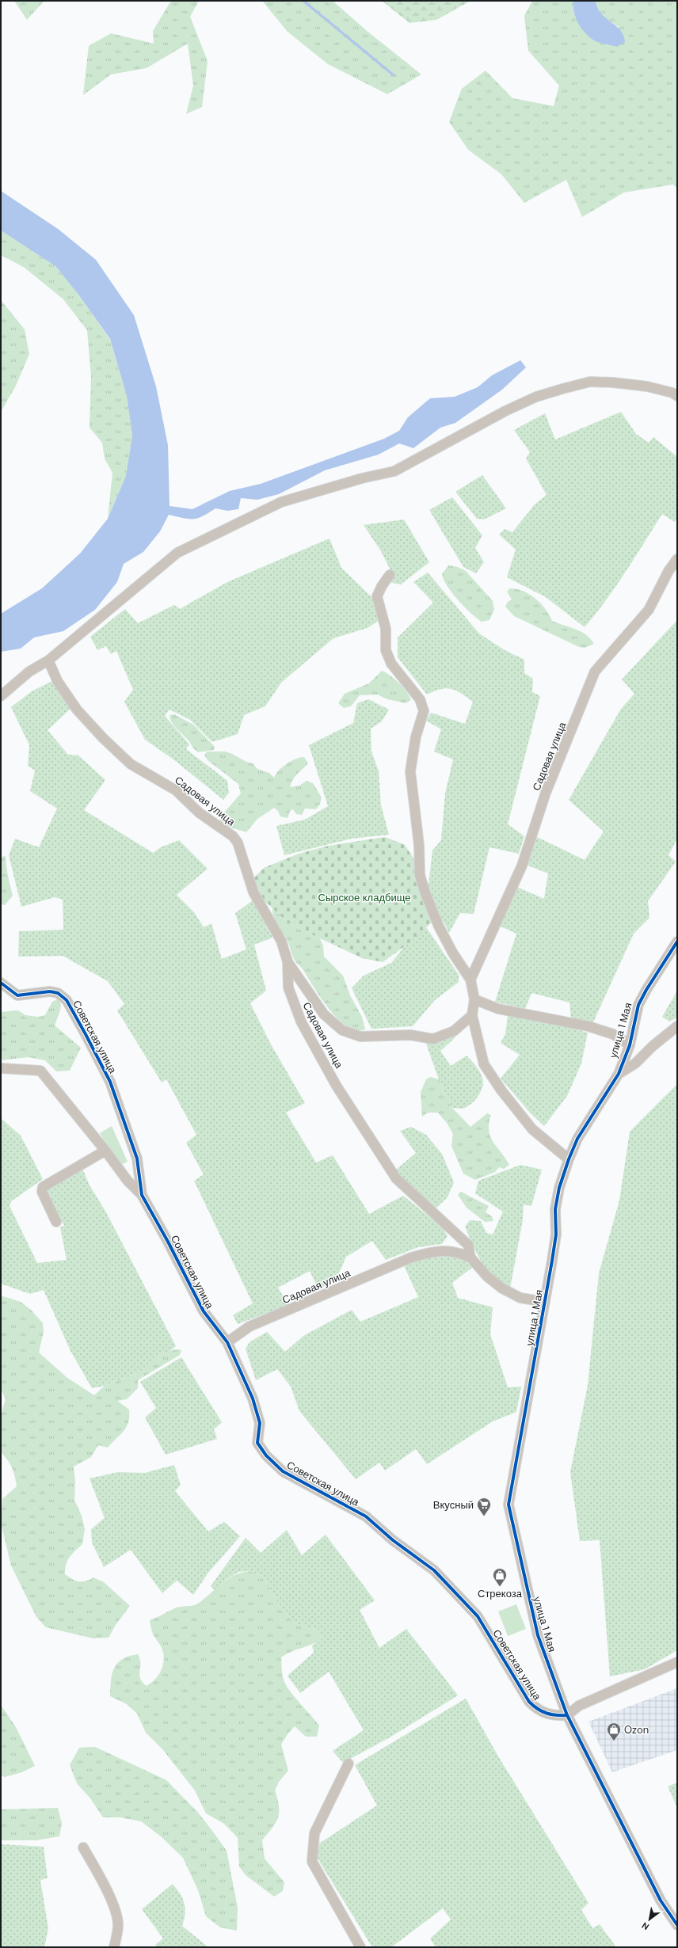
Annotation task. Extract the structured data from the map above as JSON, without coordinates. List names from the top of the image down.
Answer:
{
  "streets": {
    "street": ["Садовая улица", "улица 1 Мая", "Советская улица"]
  },
  "crossings": [
    ["Садовая улица", "улица 1 Мая"],
    ["Садовая улица", "Советская улица"],
    ["улица 1 Мая", "Советская улица"]
  ],
  "parks": ["Сырское кладбище"],
  "places": {
    "supermarket": ["Вкусный"],
    "shop": ["Стрекоза", "Ozon"]
  },
  "north": "bottom left"
}
